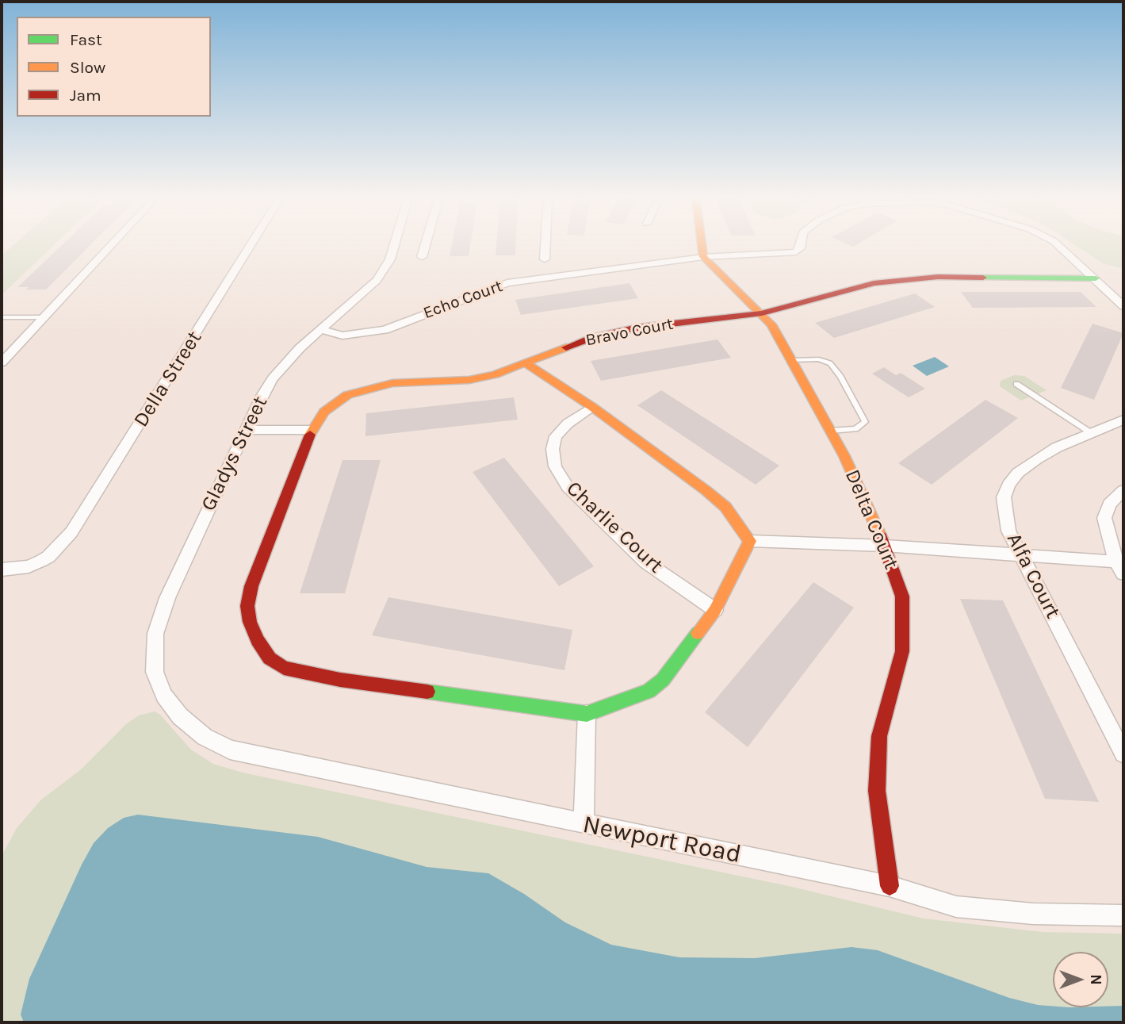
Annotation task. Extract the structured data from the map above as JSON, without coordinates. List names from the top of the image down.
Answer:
{
  "streets": {
    "street": [
      "Echo Court",
      "Bravo Court",
      "Della Street",
      "Gladys Street",
      "Delta Court",
      "Charlie Court",
      "Alfa Court",
      "Newport Road"
    ]
  },
  "crossings": [
    ["Echo Court", "Bravo Court"],
    ["Echo Court", "Gladys Street"],
    ["Echo Court", "Delta Court"],
    ["Bravo Court", "Delta Court"],
    ["Gladys Street", "Newport Road"],
    ["Delta Court", "Newport Road"]
  ],
  "legend": ["Fast", "Slow", "Jam"],
  "north": "right"
}
